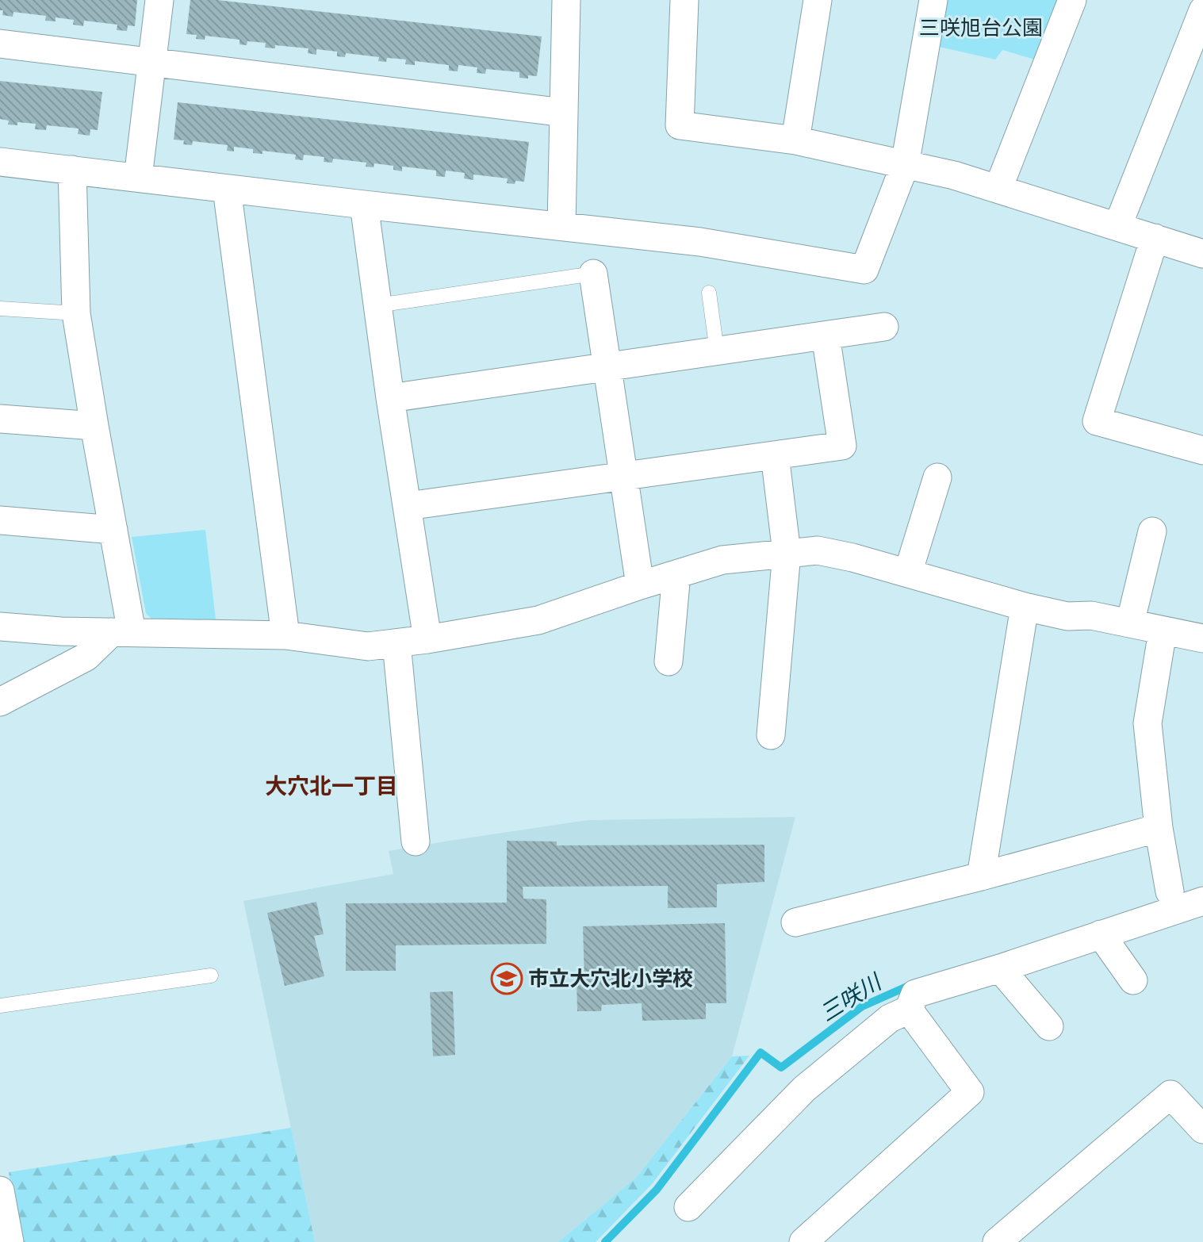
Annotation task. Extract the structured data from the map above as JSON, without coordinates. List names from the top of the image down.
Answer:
{
  "districts": ["大穴北一丁目"],
  "water": ["三咲川"],
  "parks": ["三咲旭台公園"],
  "places": {
    "school or university": ["市立大穴北小学校"]
  }
}
